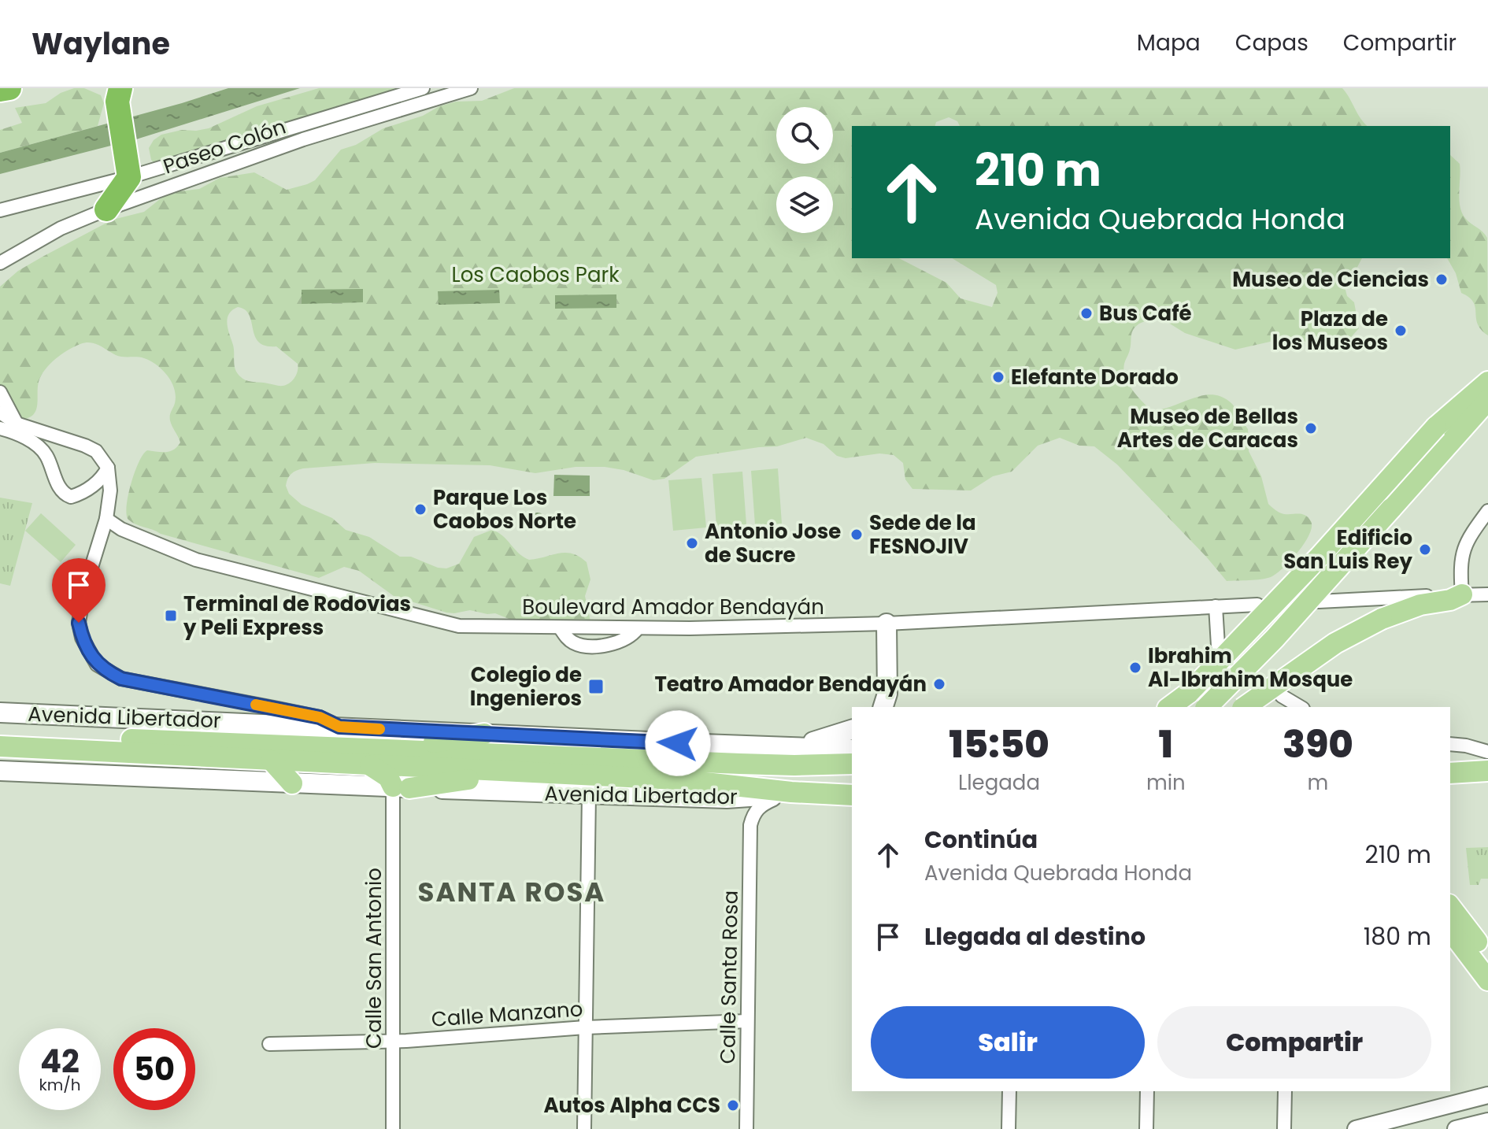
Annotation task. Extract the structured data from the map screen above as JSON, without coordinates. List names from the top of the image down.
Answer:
{
  "streets": {
    "main road": ["Avenida Libertador"],
    "street": [
      "Paseo Colón",
      "Boulevard Amador Bendayán",
      "Calle San Antonio",
      "Calle Santa Rosa",
      "Calle Manzano"
    ]
  },
  "crossings": [
    ["Avenida Libertador", "Calle San Antonio"],
    ["Calle San Antonio", "Calle Manzano"],
    ["Calle Santa Rosa", "Calle Manzano"]
  ],
  "districts": ["SANTA ROSA"],
  "parks": ["Los Caobos Park"],
  "places": {
    "other": [
      "Museo de Ciencias",
      "Bus Café",
      "Plaza de los Museos",
      "Elefante Dorado",
      "Museo de Bellas Artes de Caracas",
      "Parque Los Caobos Norte",
      "Sede de la FESNOJIV",
      "Antonio Jose de Sucre",
      "Edificio San Luis Rey",
      "Ibrahim Al-lbrahim Mosque",
      "Teatro Amador Bendayán",
      "Autos Alpha CCS"
    ],
    "transit": ["Terminal de Rodovias y Peli Express", "Colegio de Ingenieros"]
  },
  "page": {
    "header": "Waylane",
    "nav": ["Mapa", "Capas", "Compartir"],
    "turn": ["210 m", "Avenida Quebrada Honda"],
    "eta": [
      "15:50",
      "Llegada",
      "1",
      "min",
      "390",
      "m"
    ],
    "list": [
      {
        "name": "Continúa",
        "note": "Avenida Quebrada Honda",
        "value": "210 m"
      },
      {
        "name": "Llegada al destino",
        "value": "180 m"
      }
    ],
    "buttons": ["Salir", "Compartir"],
    "speed": "42 km/h",
    "limit": "50"
  }
}
